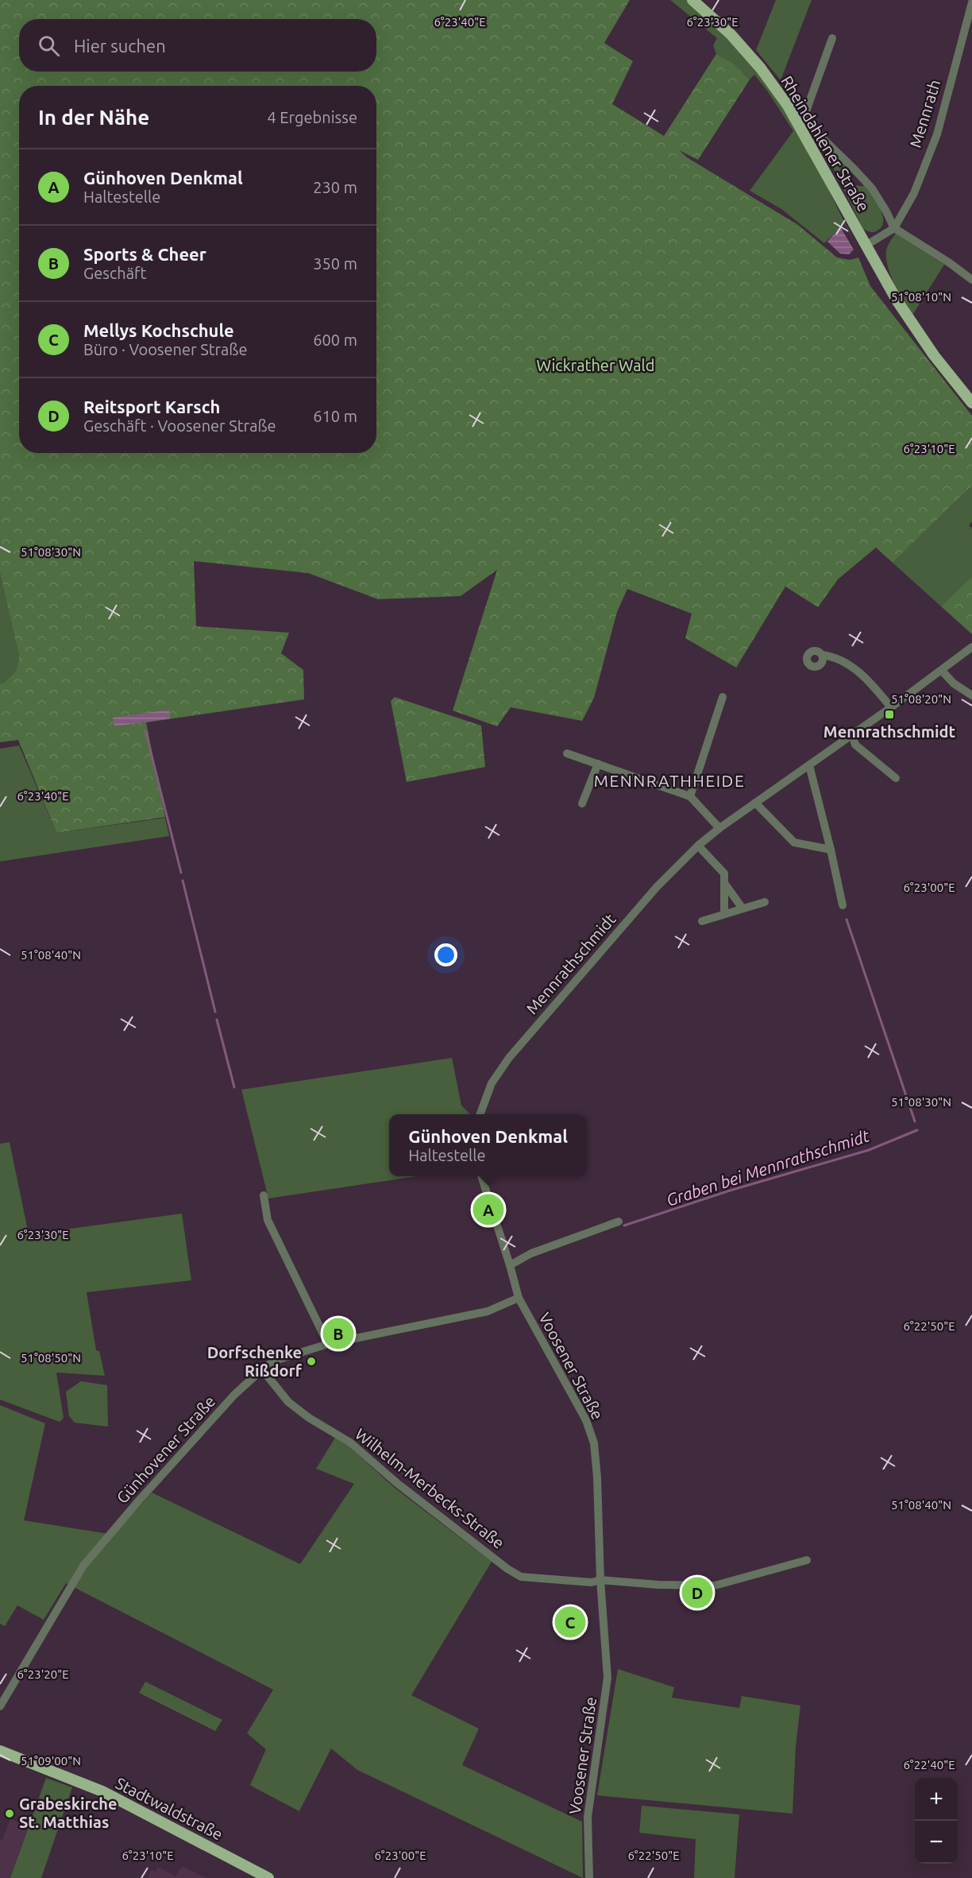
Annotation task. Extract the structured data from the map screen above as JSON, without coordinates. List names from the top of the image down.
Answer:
{
  "streets": {
    "main road": ["Rheindahlener Straße", "Stadtwaldstraße"],
    "street": [
      "Mennrath",
      "Mennrathschmidt",
      "Voosener Straße",
      "Günhovener Straße",
      "Wilhelm-Merbecks-Straße"
    ]
  },
  "crossings": [
    ["Mennrath", "Rheindahlener Straße"],
    ["Voosener Straße", "Günhovener Straße"],
    ["Voosener Straße", "Wilhelm-Merbecks-Straße"],
    ["Günhovener Straße", "Wilhelm-Merbecks-Straße"]
  ],
  "districts": ["MENNRATHHEIDE"],
  "water": ["Graben bei Mennrathschmidt"],
  "parks": ["Wickrather Wald"],
  "places": {
    "transit": ["Mennrathschmidt"],
    "other": ["Dorfschenke Rißdorf", "Grabeskirche St. Matthias"]
  },
  "page": {
    "search": "Hier suchen",
    "heading": ["In der Nähe", "4 Ergebnisse"],
    "list": [
      {
        "mark": "A",
        "name": "Günhoven Denkmal",
        "note": "Haltestelle",
        "value": "230 m"
      },
      {
        "mark": "B",
        "name": "Sports & Cheer",
        "note": "Geschäft",
        "value": "350 m"
      },
      {
        "mark": "C",
        "name": "Mellys Kochschule",
        "note": "Büro · Voosener Straße",
        "value": "600 m"
      },
      {
        "mark": "D",
        "name": "Reitsport Karsch",
        "note": "Geschäft · Voosener Straße",
        "value": "610 m"
      }
    ],
    "popup": ["Günhoven Denkmal", "Haltestelle"],
    "pins": [
      "A",
      "B",
      "D",
      "C"
    ],
    "map_buttons": ["+", "−"]
  },
  "coordinates": [
    "6°23'40\"E",
    "6°23'30\"E",
    "51°08'10\"N",
    "6°23'10\"E",
    "51°08'30\"N",
    "51°08'20\"N",
    "6°23'00\"E",
    "51°08'40\"N",
    "6°22'50\"E",
    "51°08'50\"N",
    "6°23'20\"E",
    "51°09'00\"N",
    "6°22'40\"E"
  ]
}
